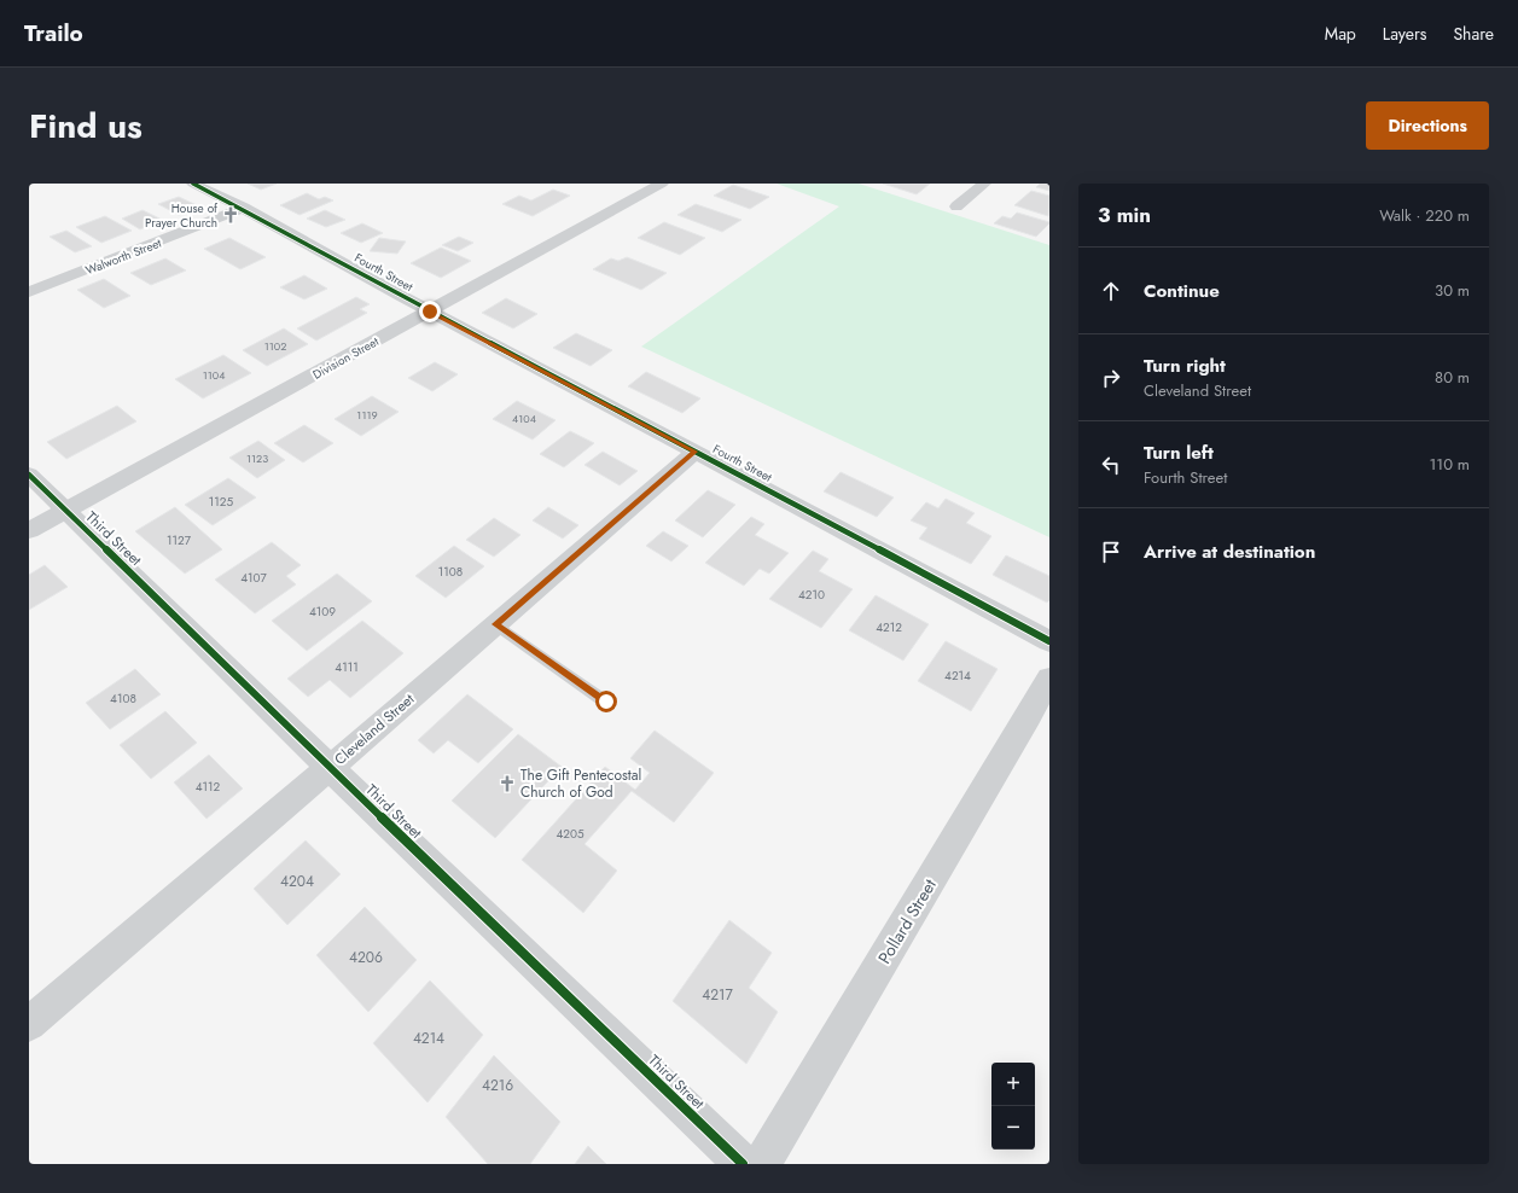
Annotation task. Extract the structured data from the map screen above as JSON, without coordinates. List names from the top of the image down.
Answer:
{
  "streets": {
    "street": [
      "Walworth Street",
      "Fourth Street",
      "Division Street",
      "Third Street",
      "Cleveland Street",
      "Pollard Street"
    ]
  },
  "crossings": [
    ["Walworth Street", "Fourth Street"],
    ["Fourth Street", "Division Street"],
    ["Fourth Street", "Cleveland Street"],
    ["Division Street", "Third Street"],
    ["Third Street", "Cleveland Street"]
  ],
  "places": {
    "church": ["House of Prayer Church", "The Gift Pentecostal Church of God"]
  },
  "house_numbers": [
    "1102",
    "1104",
    "1119",
    "4104",
    "1123",
    "1125",
    "1127",
    "1108",
    "4107",
    "4210",
    "4109",
    "4212",
    "4111",
    "4214",
    "4108",
    "4112",
    "4205",
    "4204",
    "4206",
    "4217",
    "4214",
    "4216"
  ],
  "page": {
    "header": "Trailo",
    "nav": ["Map", "Layers", "Share"],
    "title": "Find us",
    "buttons": "Directions",
    "heading": ["3 min", "Walk · 220 m"],
    "list": [
      ["Continue", "30 m"],
      ["Turn right", "Cleveland Street", "80 m"],
      ["Turn left", "Fourth Street", "110 m"],
      "Arrive at destination"
    ],
    "map_buttons": ["+", "−"]
  }
}
